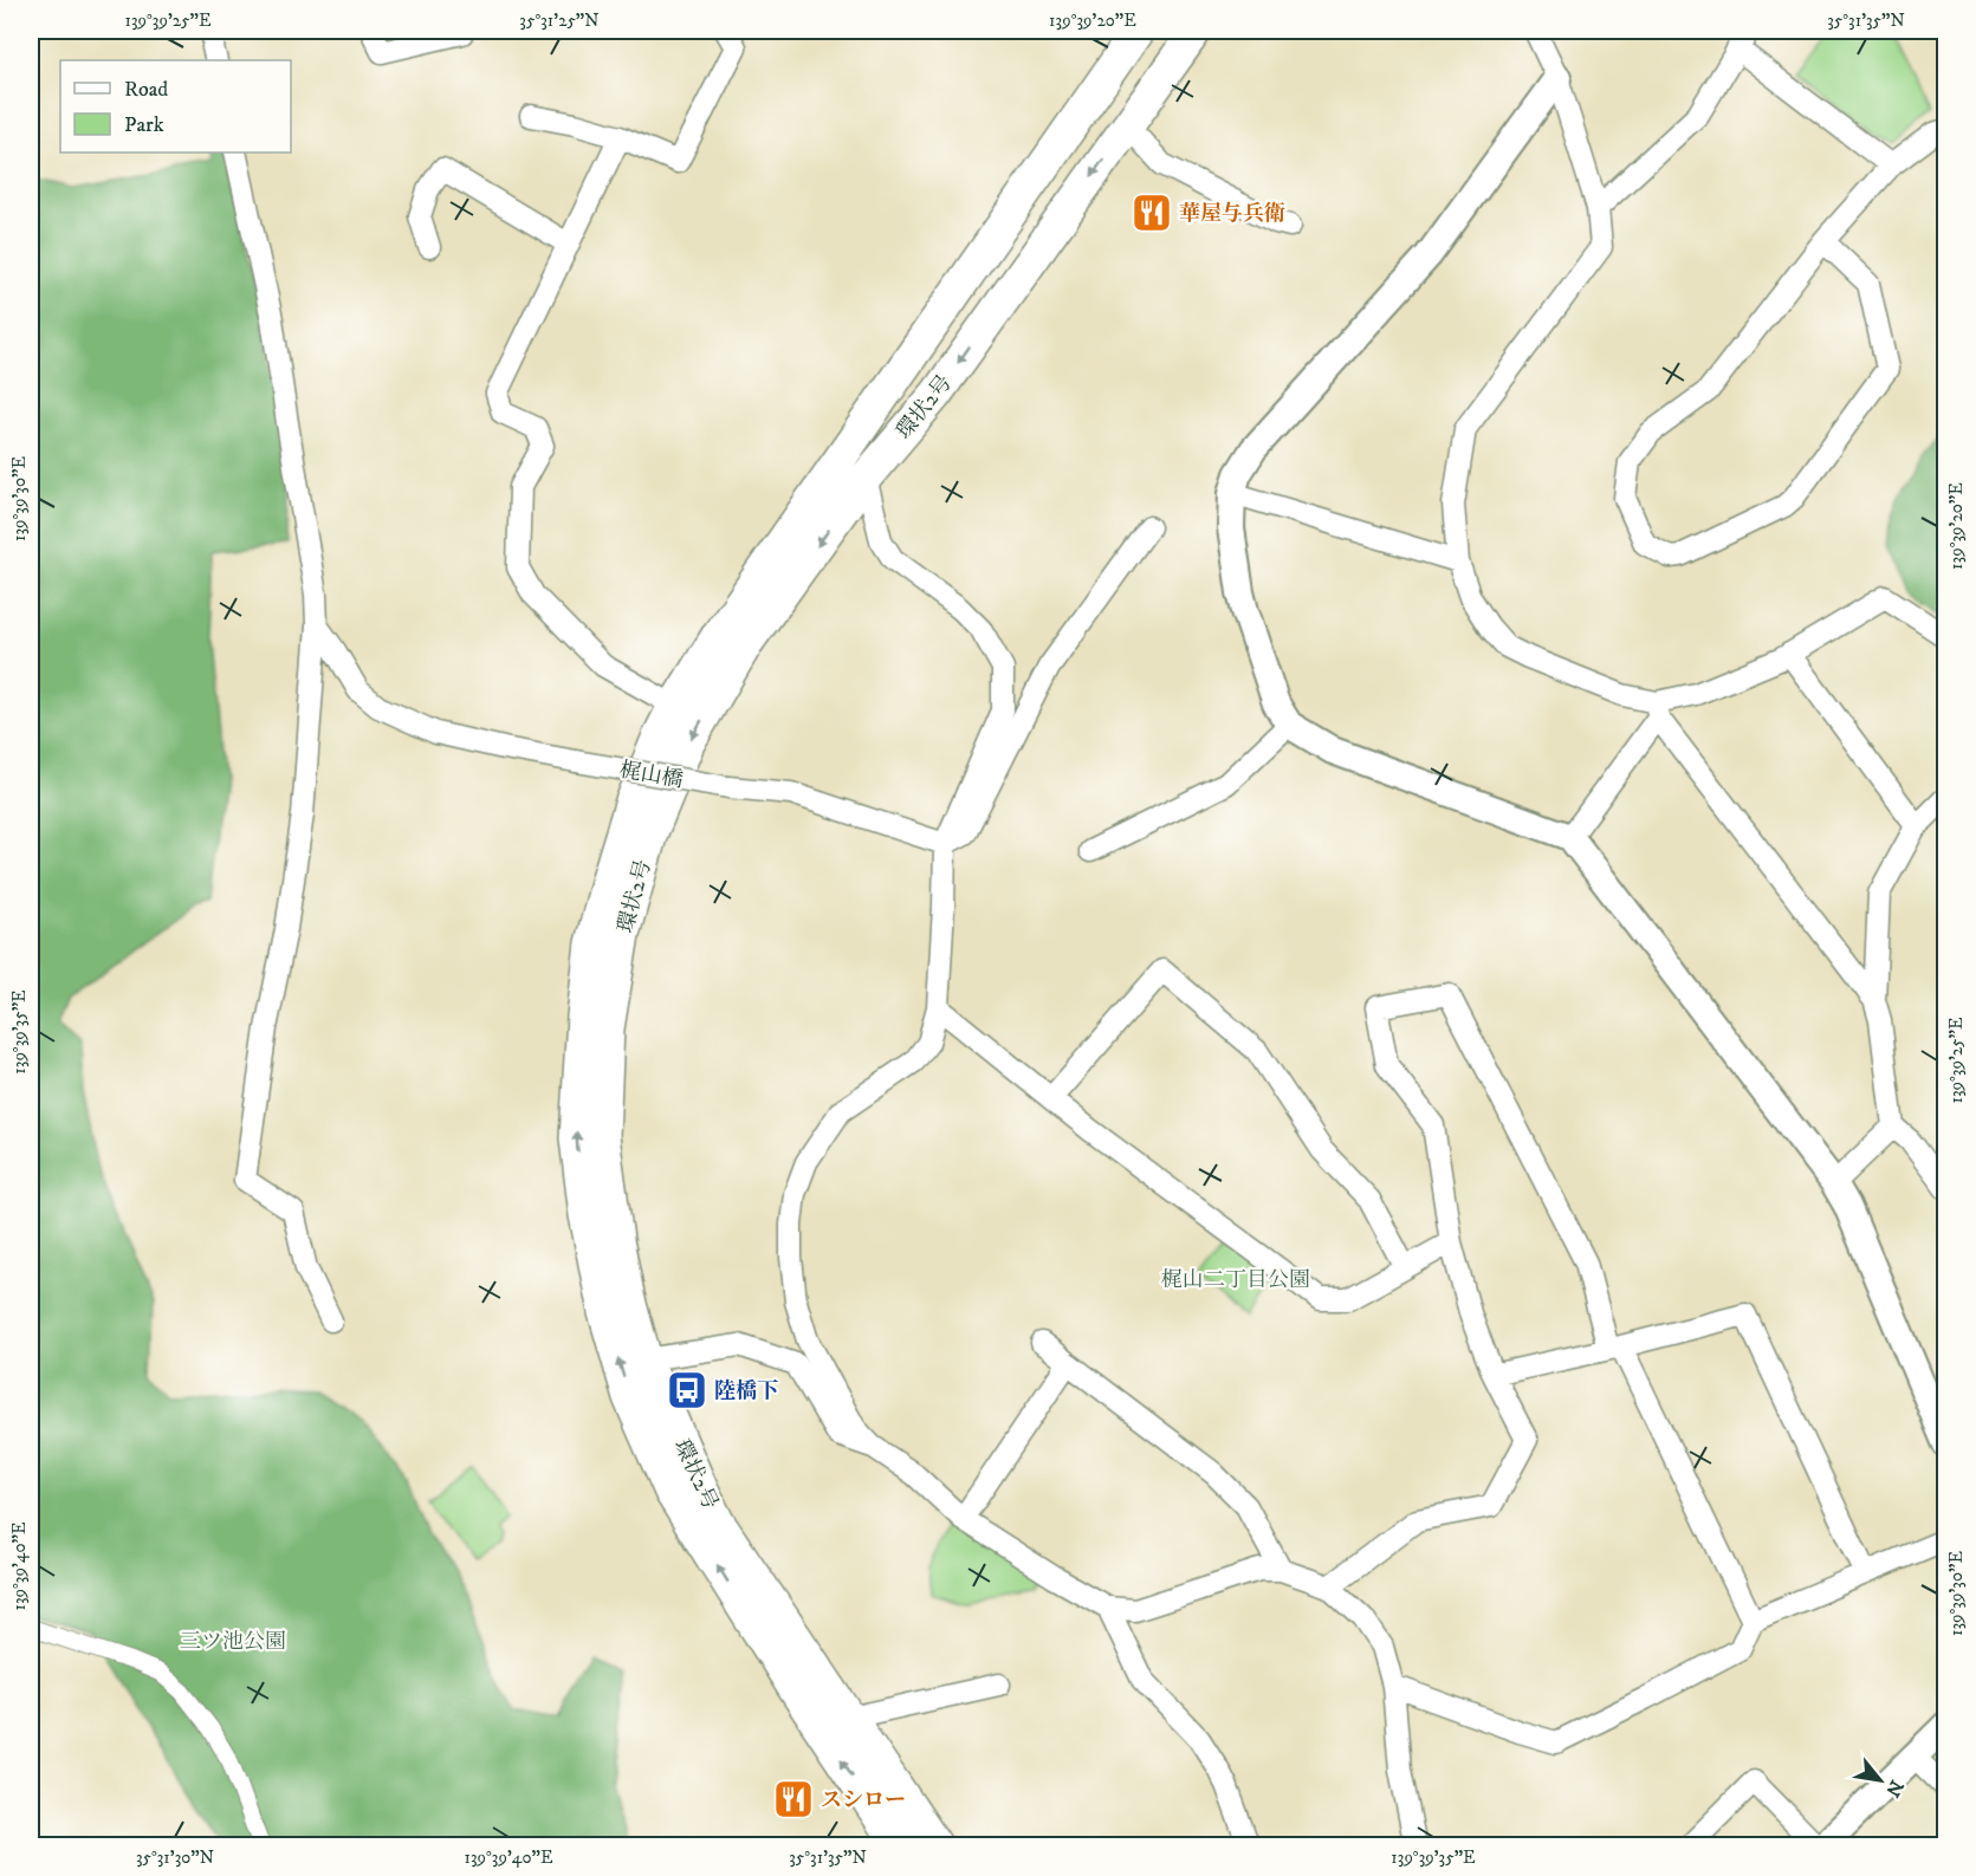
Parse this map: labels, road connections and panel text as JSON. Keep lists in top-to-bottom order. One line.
{"streets":{"main road":["環状2号"],"street":["梶山橋"]},"parks":["梶山二丁目公園","三ツ池公園"],"places":{"restaurant":["華屋与兵衛","スシロー"],"bus stop":["陸橋下"]},"legend":["Road","Park"],"north":"bottom right","coordinates":["139°39'25\"E","35°31'25\"N","139°39'20\"E","35°31'35\"N","139°39'30\"E","139°39'35\"E","139°39'40\"E","35°31'30\"N"]}
